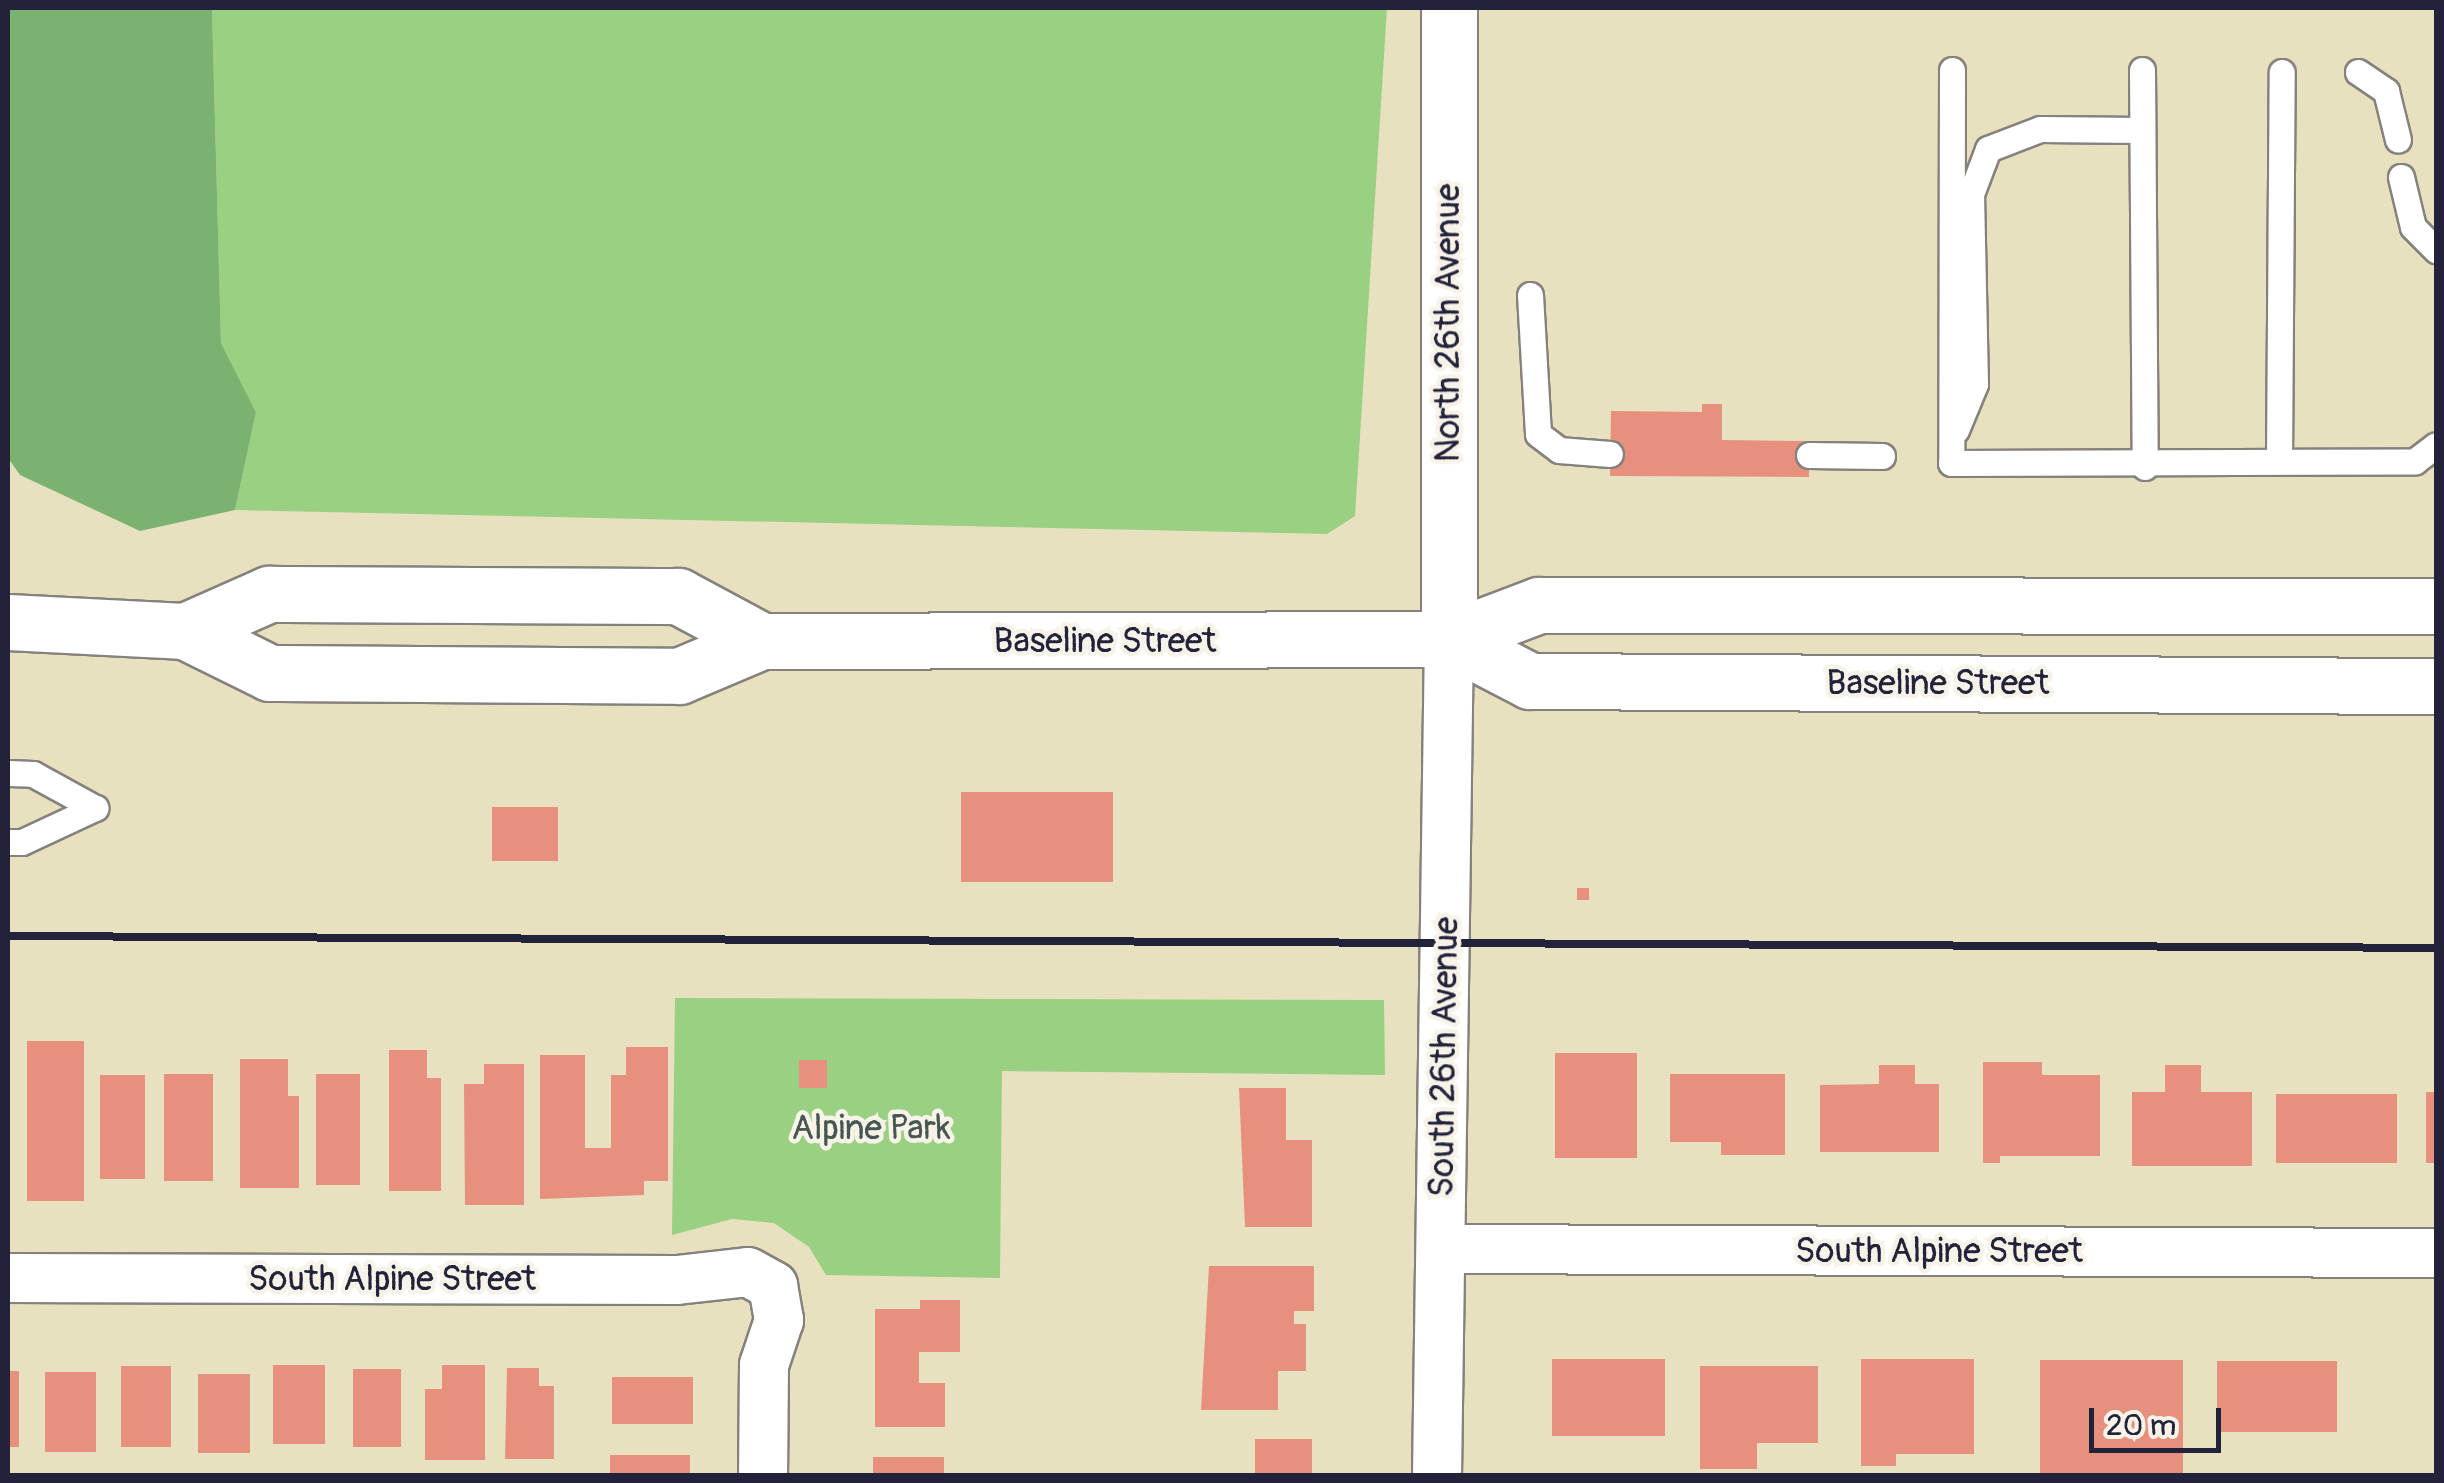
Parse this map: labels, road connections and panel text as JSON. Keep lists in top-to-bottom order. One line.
{"streets":{"main road":["North 26th Avenue","Baseline Street"],"street":["South 26th Avenue","South Alpine Street"]},"crossings":[["North 26th Avenue","Baseline Street"],["North 26th Avenue","South 26th Avenue"],["Baseline Street","South 26th Avenue"],["South 26th Avenue","South Alpine Street"]],"parks":["Alpine Park"],"scale_bar":"20 m"}
